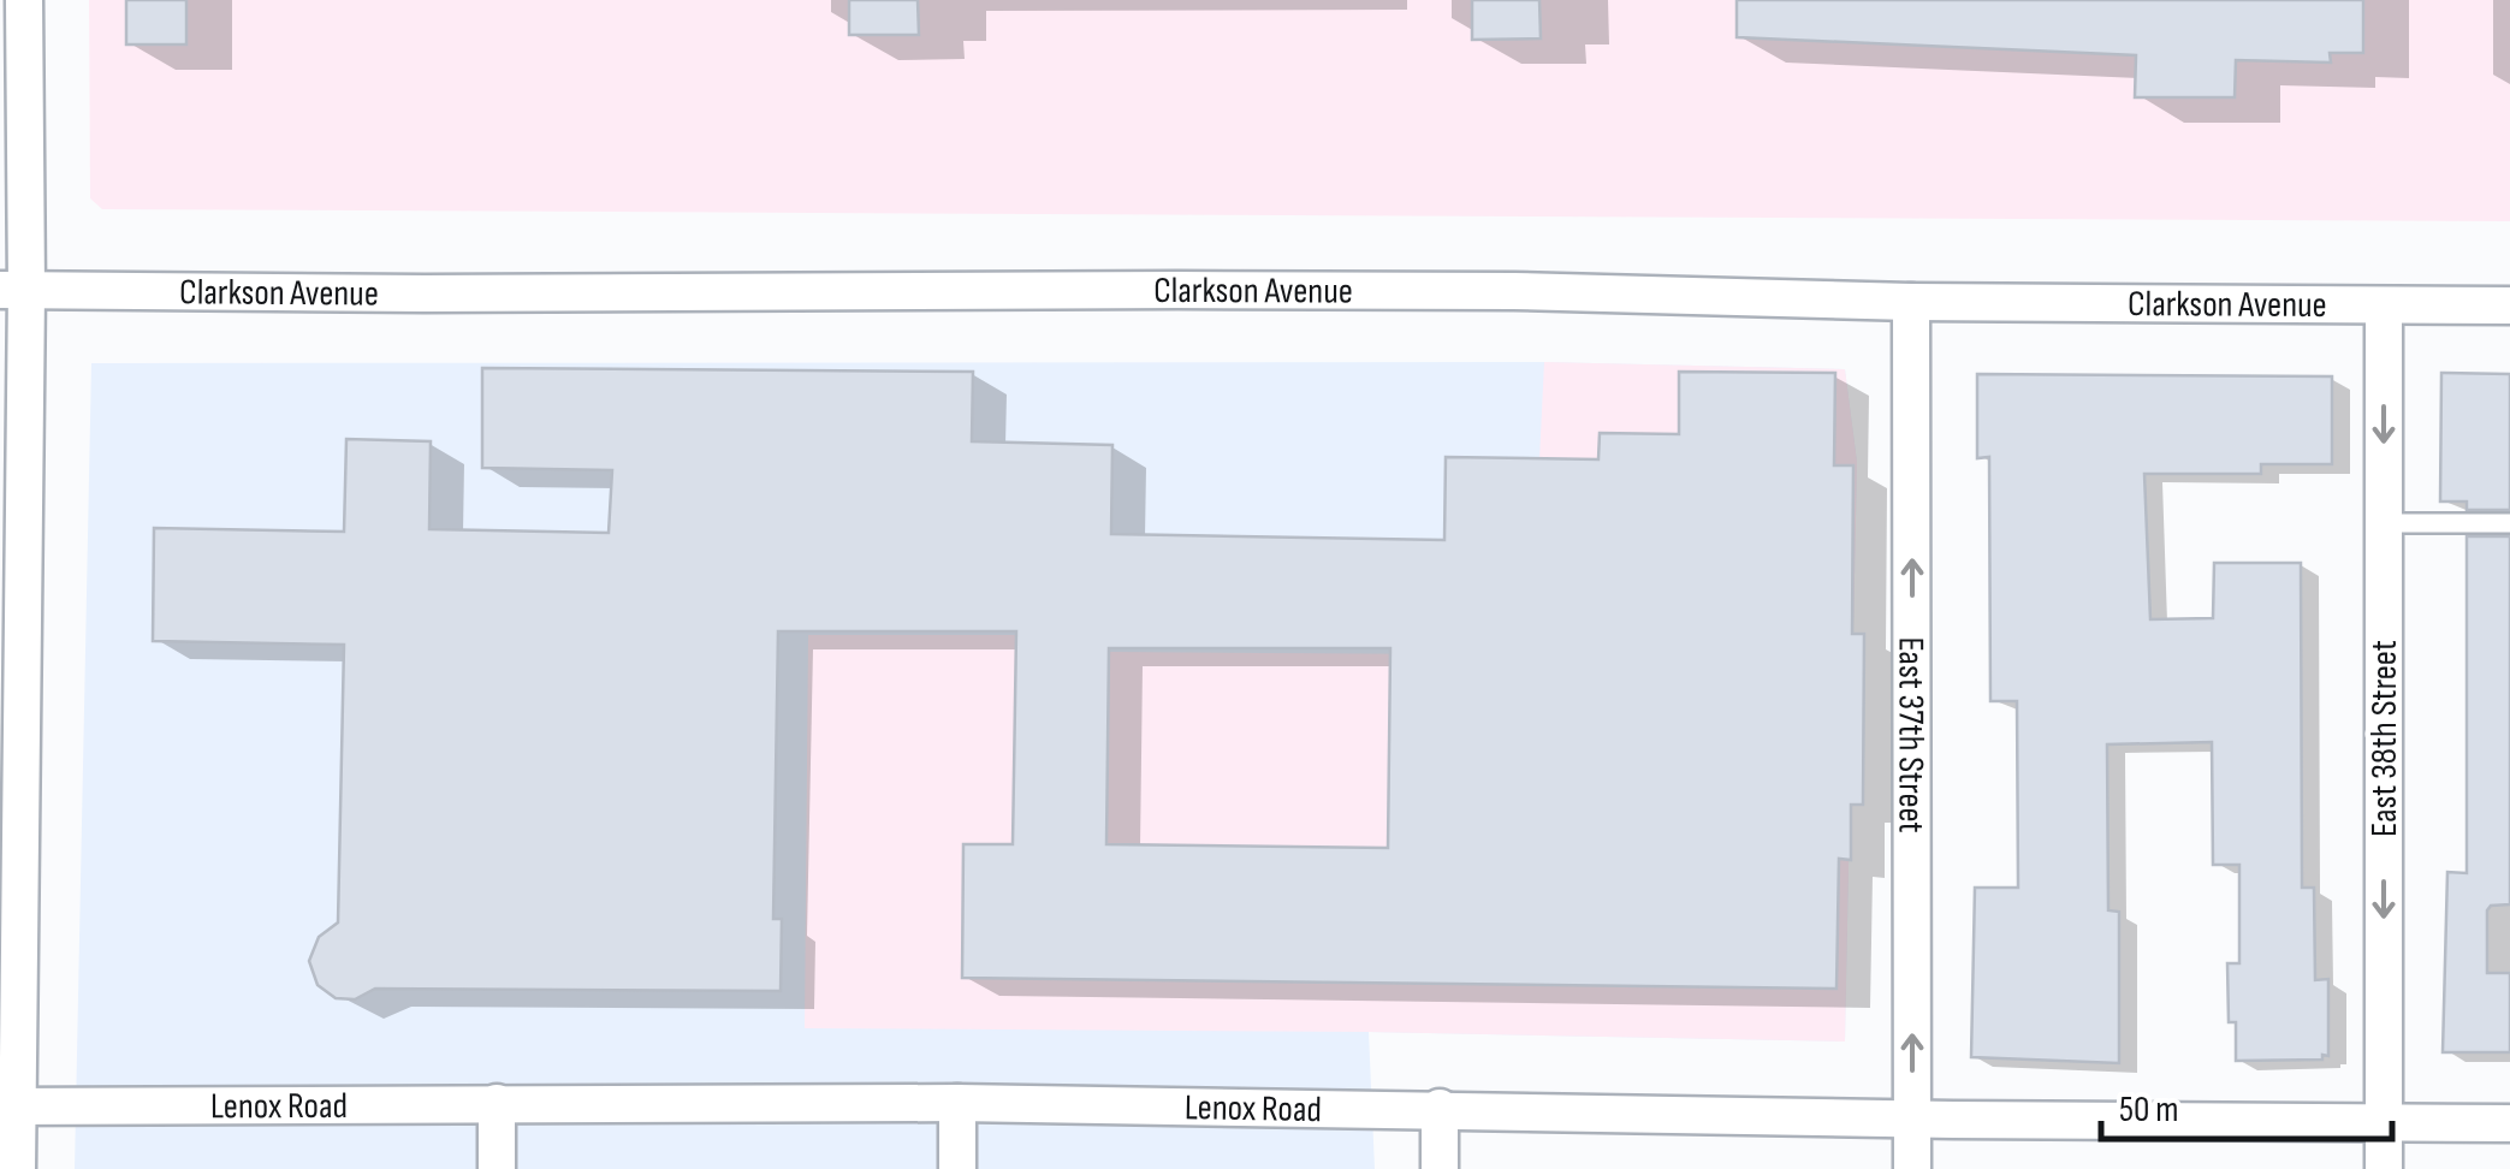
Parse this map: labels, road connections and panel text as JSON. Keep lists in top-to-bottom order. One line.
{"streets":{"street":["Clarkson Avenue","East 37th Street","East 38th Street","Lenox Road"]},"crossings":[["Clarkson Avenue","East 37th Street"],["Clarkson Avenue","East 38th Street"],["East 37th Street","Lenox Road"],["East 38th Street","Lenox Road"]],"one_way":["East 37th Street","East 38th Street"],"scale_bar":"50 m"}
